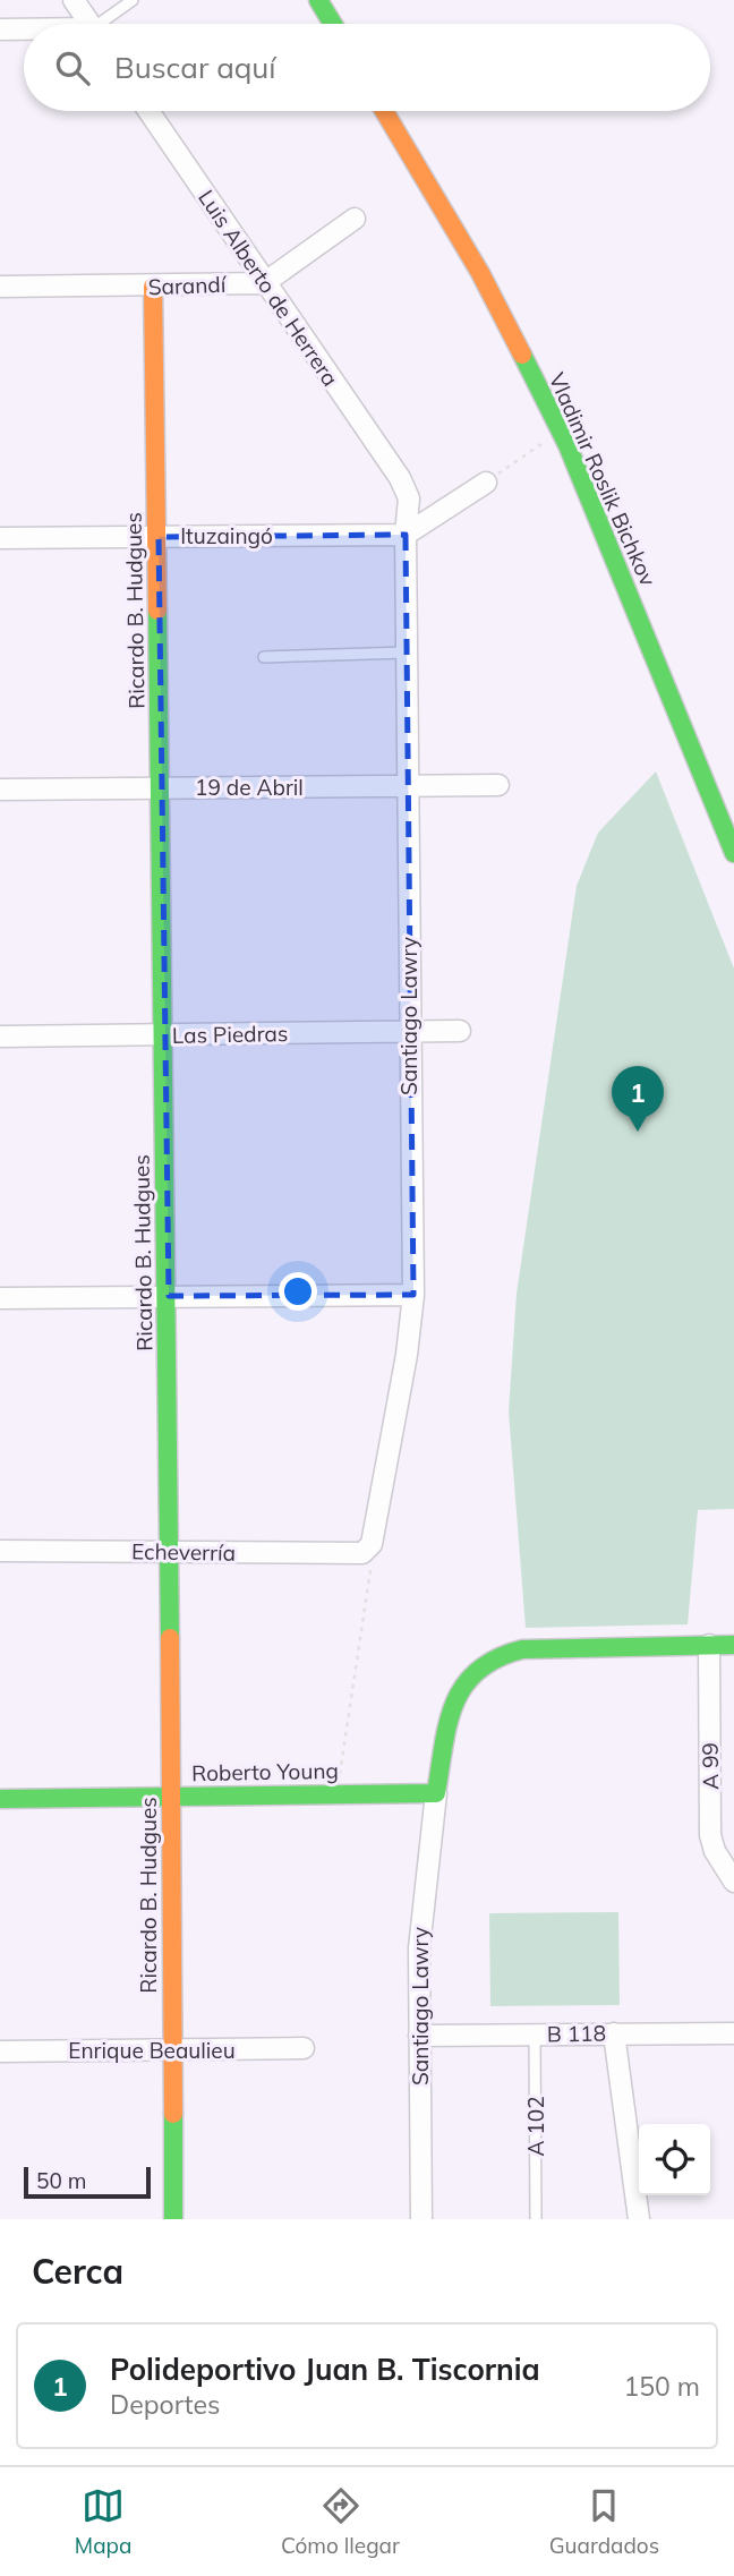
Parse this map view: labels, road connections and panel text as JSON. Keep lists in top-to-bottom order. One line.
{"streets":{"street":["Sarandí","Luis Alberto de Herrera","Vladimir Roslik Bichkov","Ituzaingó","Ricardo B. Hudgues","19 de Abril","Santiago Lawry","Las Piedras","Echeverría","A 99","Roberto Young","B 118","Enrique Beaulieu"],"lane":["A 102"]},"crossings":[["Sarandí","Luis Alberto de Herrera"],["Sarandí","Ricardo B. Hudgues"],["Luis Alberto de Herrera","Santiago Lawry"],["Ituzaingó","Ricardo B. Hudgues"],["Ituzaingó","Santiago Lawry"],["Ricardo B. Hudgues","19 de Abril"],["Ricardo B. Hudgues","Las Piedras"],["Ricardo B. Hudgues","Echeverría"],["Ricardo B. Hudgues","Roberto Young"],["Ricardo B. Hudgues","Enrique Beaulieu"],["19 de Abril","Santiago Lawry"],["Santiago Lawry","Las Piedras"],["Santiago Lawry","Echeverría"],["Santiago Lawry","Roberto Young"],["Santiago Lawry","B 118"],["B 118","A 102"]],"scale_bar":"50 m","page":{"search":"Buscar aquí","pins":"1","scale":"50 m","heading":"Cerca","list":[{"mark":"1","name":"Polideportivo Juan B. Tiscornia","note":"Deportes","value":"150 m"}],"nav":["Mapa","Cómo llegar","Guardados"]}}
